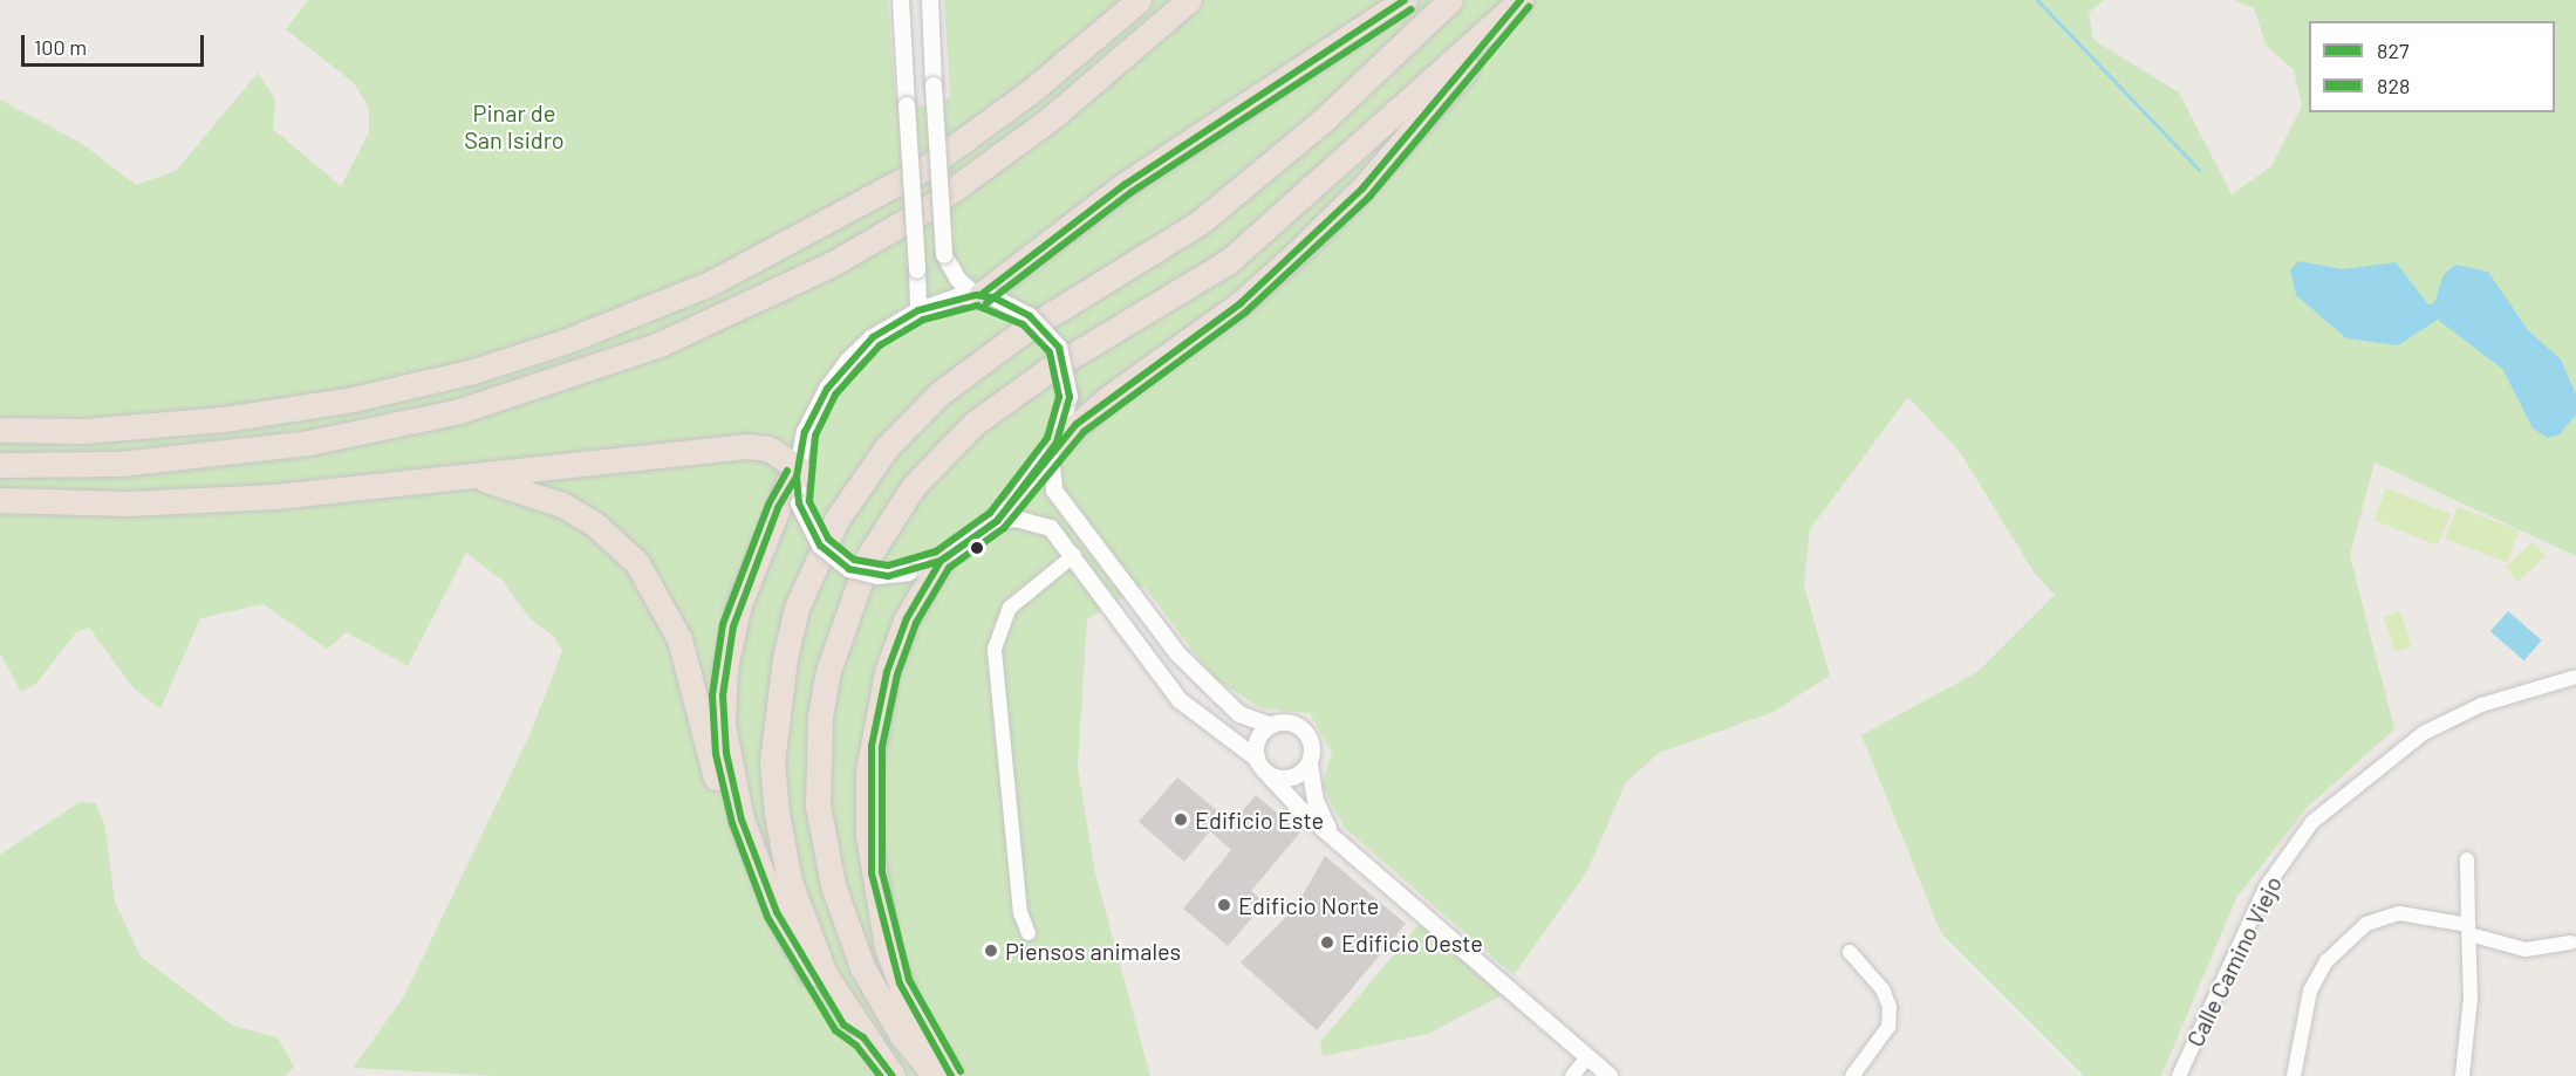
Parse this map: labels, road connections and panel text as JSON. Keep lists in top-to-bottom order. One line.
{"streets":{"street":["Calle Camino Viejo"]},"parks":["Pinar de San Isidro"],"places":["Edificio Este","Edificio Norte","Edificio Oeste","Piensos animales"],"lines":["transit line 827","transit line 828"],"legend":["827","828"],"scale_bar":"100 m"}
